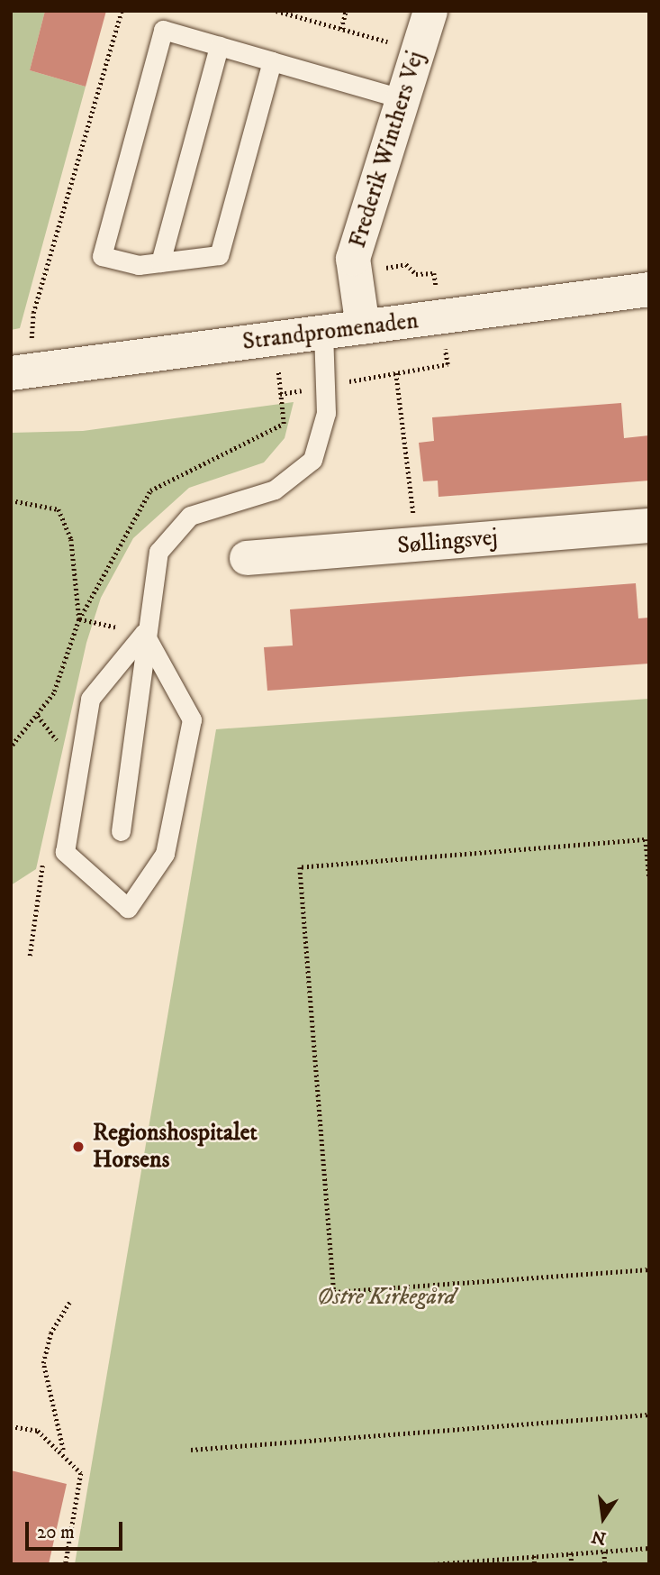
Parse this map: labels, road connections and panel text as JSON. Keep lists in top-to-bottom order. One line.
{"streets":{"street":["Frederik Winthers Vej","Strandpromenaden","Søllingsvej"]},"crossings":[["Frederik Winthers Vej","Strandpromenaden"]],"parks":["Østre Kirkegård"],"places":["Regionshospitalet Horsens"],"scale_bar":"20 m","north":"bottom"}
